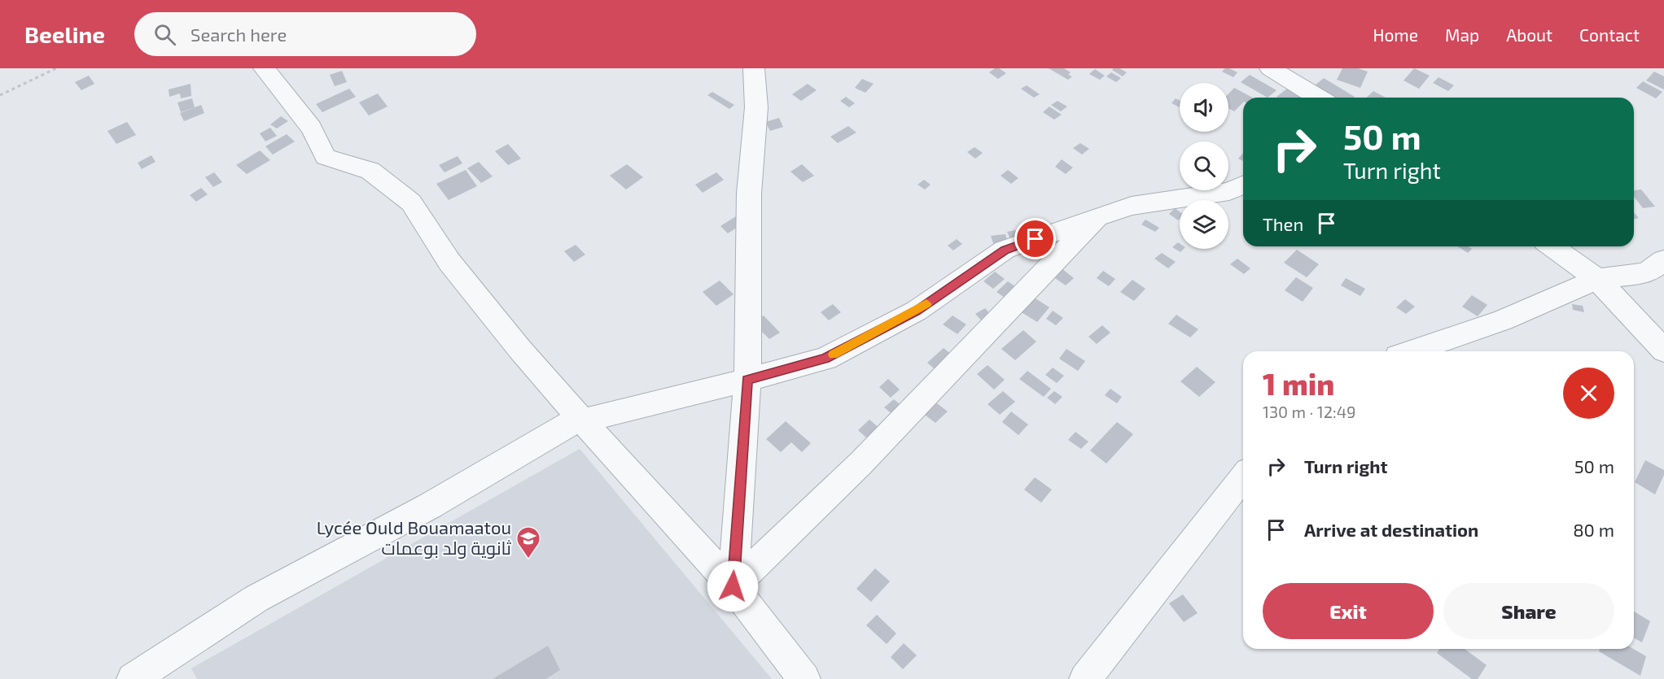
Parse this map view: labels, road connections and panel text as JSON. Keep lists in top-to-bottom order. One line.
{"places":{"school or university":["Lycée Ould Bouamaatou ثانوية ولد بوعمات"]},"page":{"header":"Beeline","search":"Search here","nav":["Home","Map","About","Contact"],"turn":["50 m","Turn right"],"then":"Then","heading":["1 min","130 m · 12:49"],"list":[{"name":"Turn right","value":"50 m"},{"name":"Arrive at destination","value":"80 m"}],"buttons":["Exit","Share"]}}
